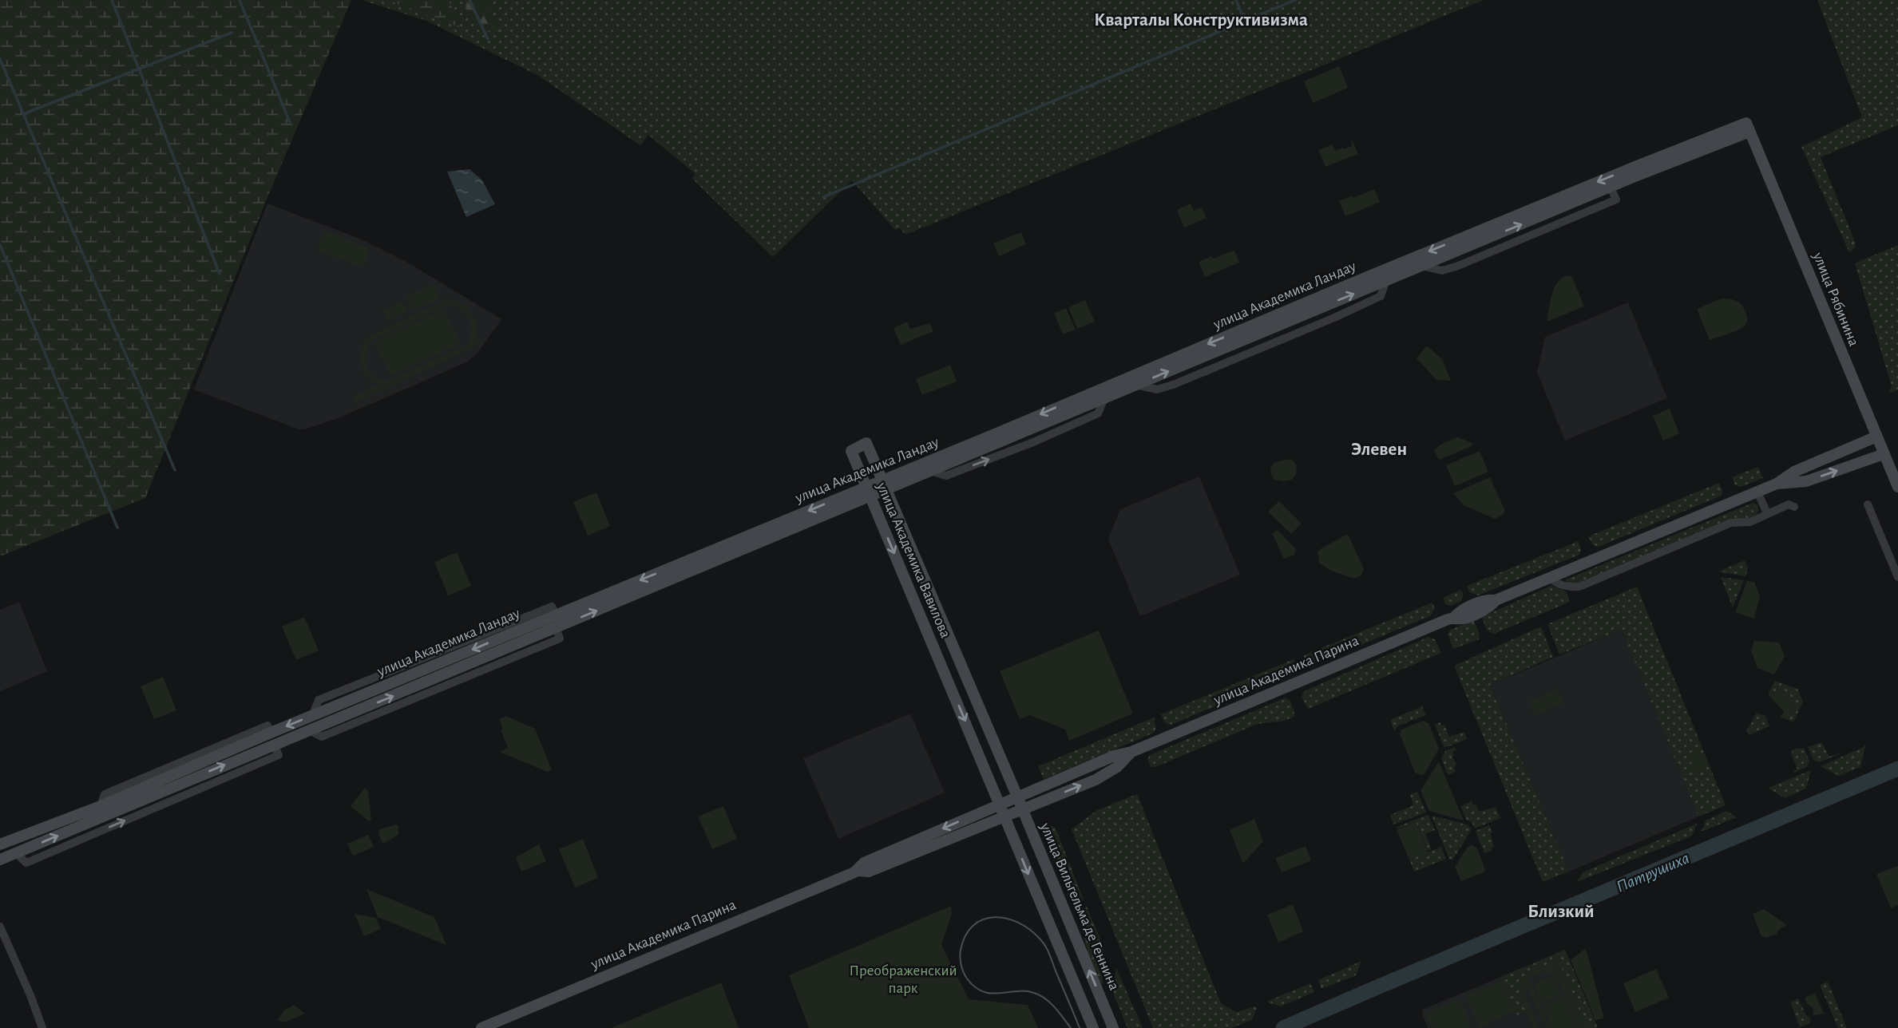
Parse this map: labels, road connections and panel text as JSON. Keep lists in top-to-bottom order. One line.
{"streets":{"street":["улица Академика Ландау","улица Рябинина","улица Академика Вавилова","улица Академика Парина","улица Вильгельма де Геннина"]},"crossings":[["улица Академика Ландау","улица Рябинина"],["улица Академика Ландау","улица Академика Вавилова"],["улица Рябинина","улица Академика Парина"],["улица Академика Вавилова","улица Академика Парина"],["улица Академика Вавилова","улица Вильгельма де Геннина"],["улица Академика Парина","улица Вильгельма де Геннина"]],"districts":["Кварталы Конструктивизма","Элевен","Близкий"],"water":["Патрушиха"],"parks":["Преображенский парк"]}
